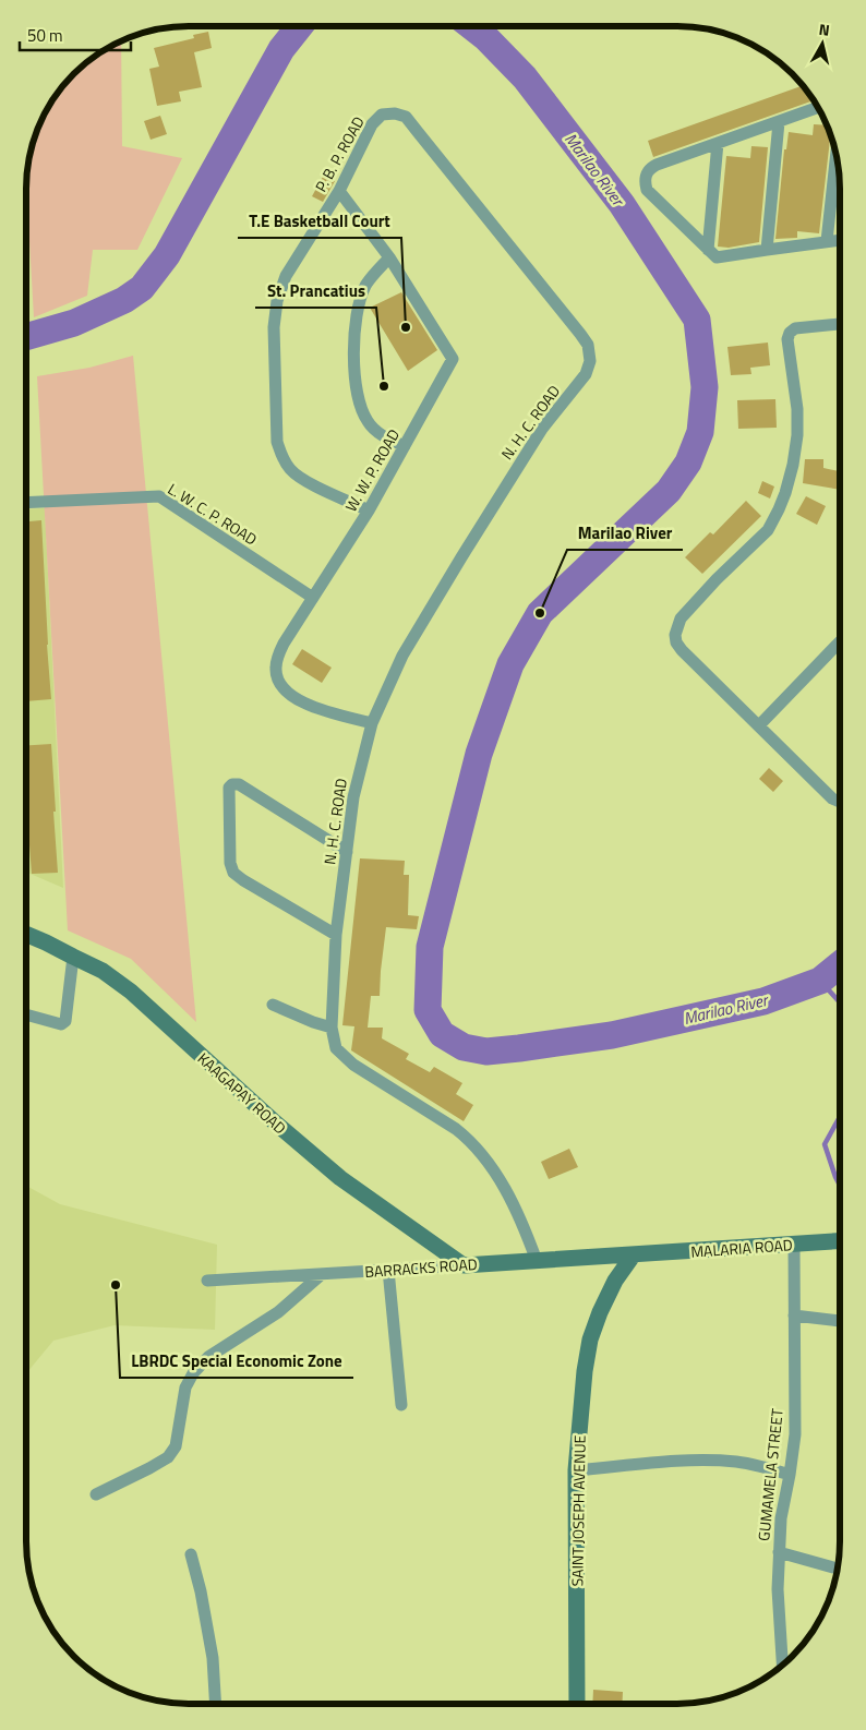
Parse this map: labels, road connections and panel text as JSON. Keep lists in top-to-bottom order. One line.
{"streets":{"street":["P. B. P. ROAD","N. H. C. ROAD","W. W. P. ROAD","L. W. C. P. ROAD","KAAGAPAY ROAD","MALARIA ROAD","BARRACKS ROAD","GUMAMELA STREET","SAINT JOSEPH AVENUE"]},"crossings":[["P. B. P. ROAD","N. H. C. ROAD"],["P. B. P. ROAD","W. W. P. ROAD"],["N. H. C. ROAD","W. W. P. ROAD"],["N. H. C. ROAD","BARRACKS ROAD"],["W. W. P. ROAD","L. W. C. P. ROAD"],["KAAGAPAY ROAD","BARRACKS ROAD"],["MALARIA ROAD","BARRACKS ROAD"],["MALARIA ROAD","GUMAMELA STREET"],["MALARIA ROAD","SAINT JOSEPH AVENUE"],["BARRACKS ROAD","SAINT JOSEPH AVENUE"]],"water":["Marilao River"],"places":["T.E Basketball Court","St. Prancatius","Marilao River","LBRDC Special Economic Zone"],"scale_bar":"50 m","north":"top"}
